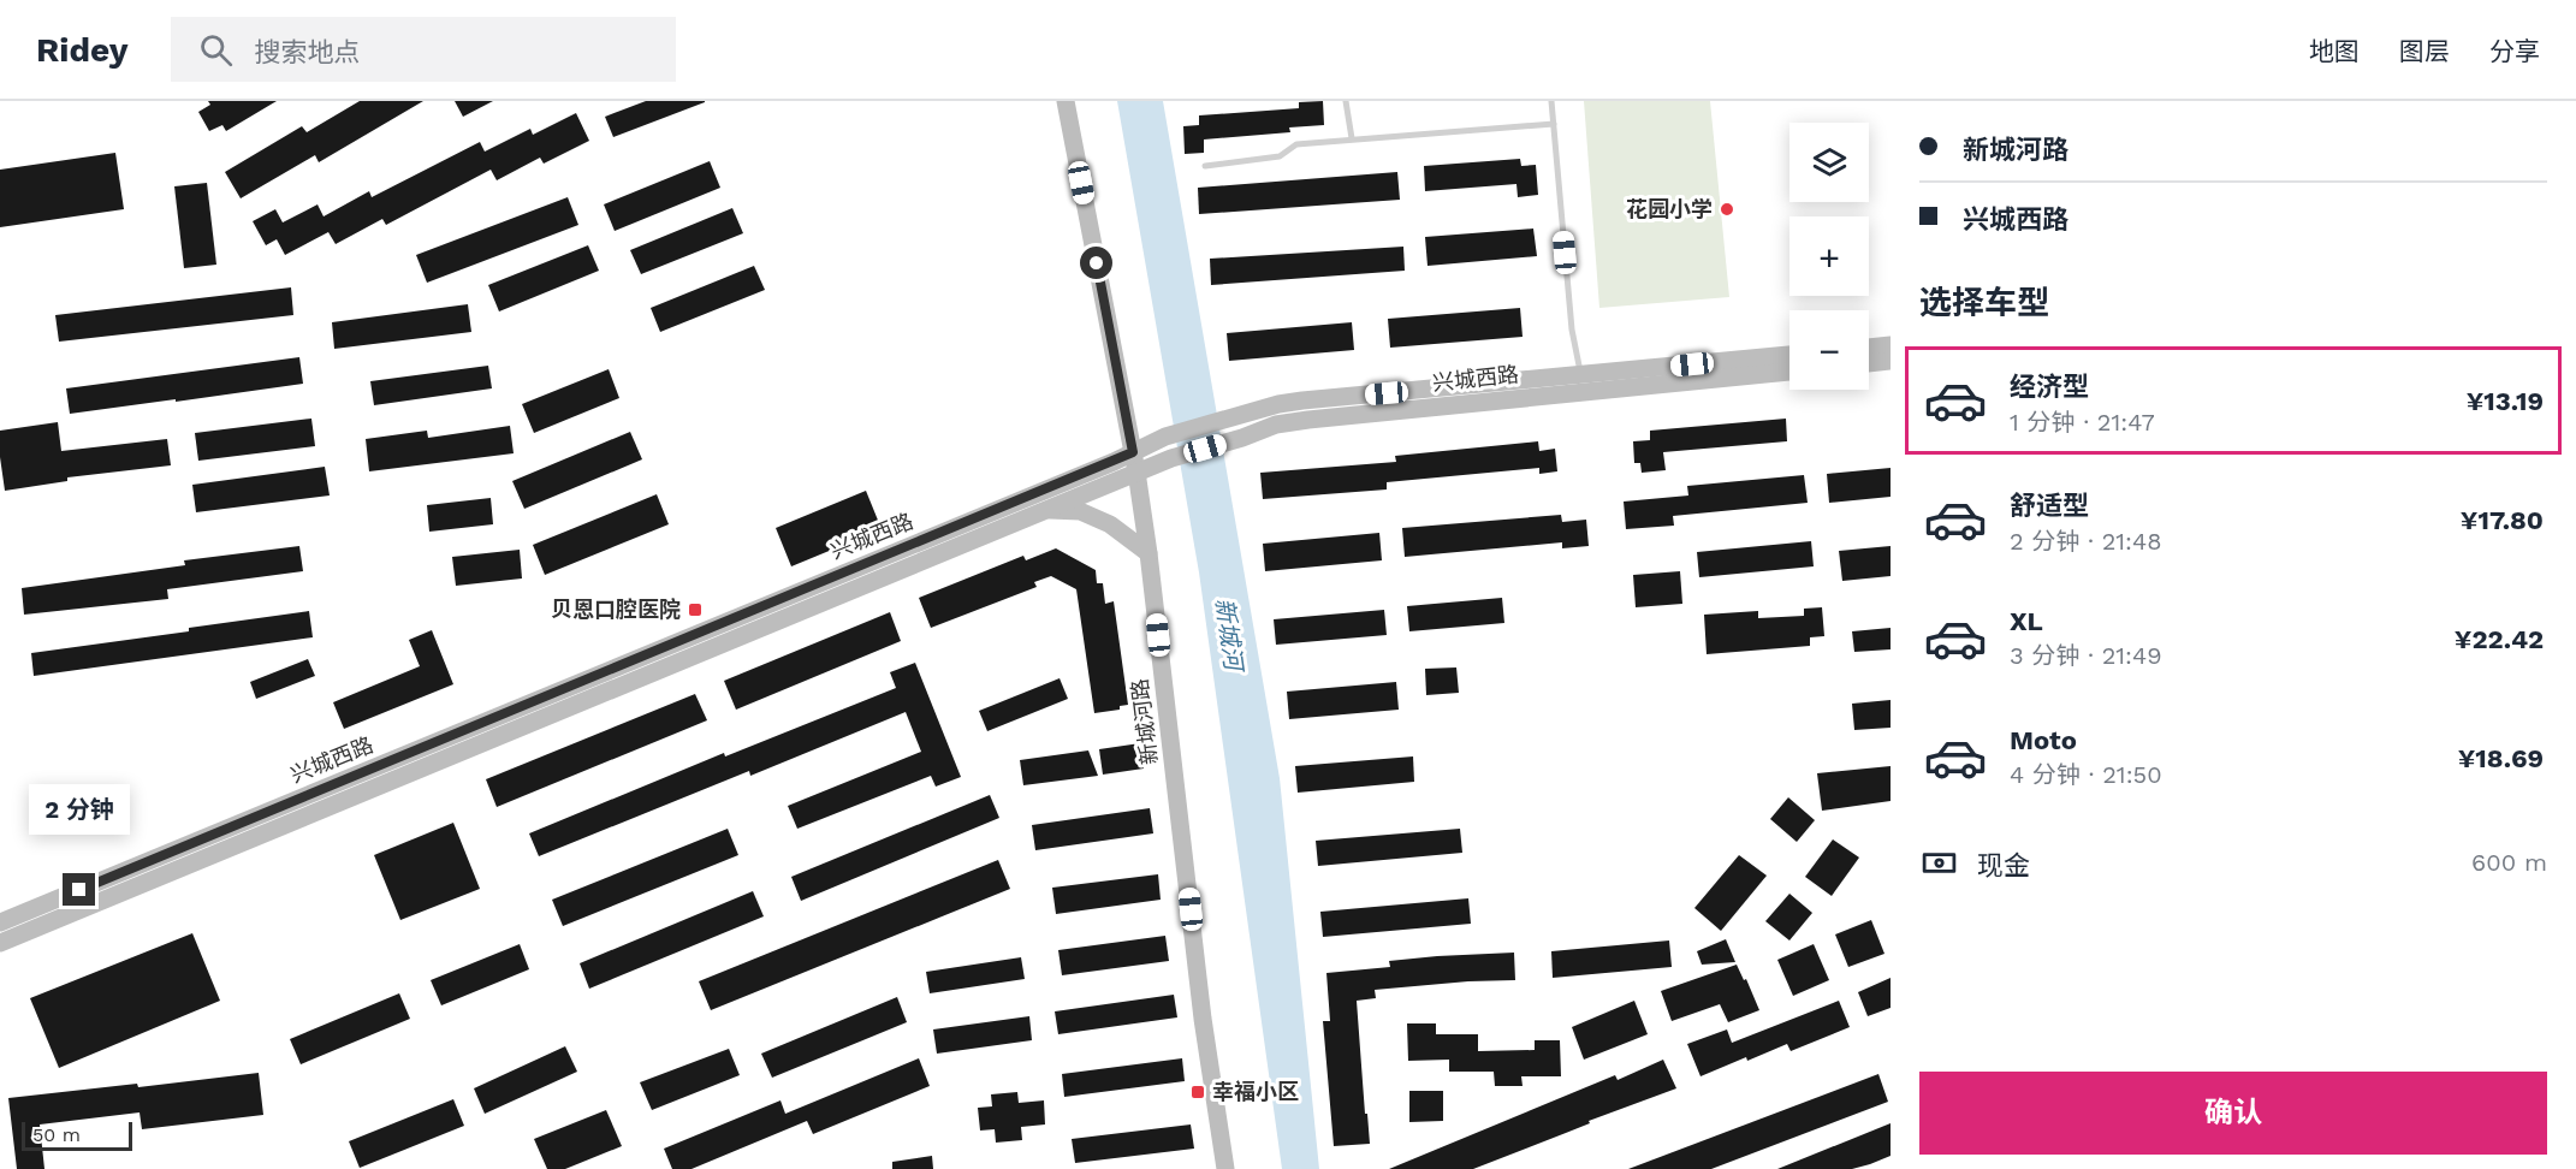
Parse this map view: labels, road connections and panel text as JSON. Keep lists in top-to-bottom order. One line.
{"streets":{"street":["兴城西路","新城河路"]},"crossings":[["兴城西路","新城河路"]],"water":["新城河"],"places":{"other":["花园小学"],"transit":["贝恩口腔医院","幸福小区"]},"scale_bar":"50 m","page":{"header":"Ridey","search":"搜索地点","nav":["地图","图层","分享"],"banner":["新城河路","兴城西路"],"map_buttons":["+","−"],"heading":"选择车型","list":[{"name":"经济型","note":"1 分钟 · 21:47","value":"¥13.19"},{"name":"舒适型","note":"2 分钟 · 21:48","value":"¥17.80"},{"name":"XL","note":"3 分钟 · 21:49","value":"¥22.42"},{"name":"Moto","note":"4 分钟 · 21:50","value":"¥18.69"}],"bubble":"2 分钟","pay":["现金","600 m"],"buttons":"确认","scale":"50 m"}}
